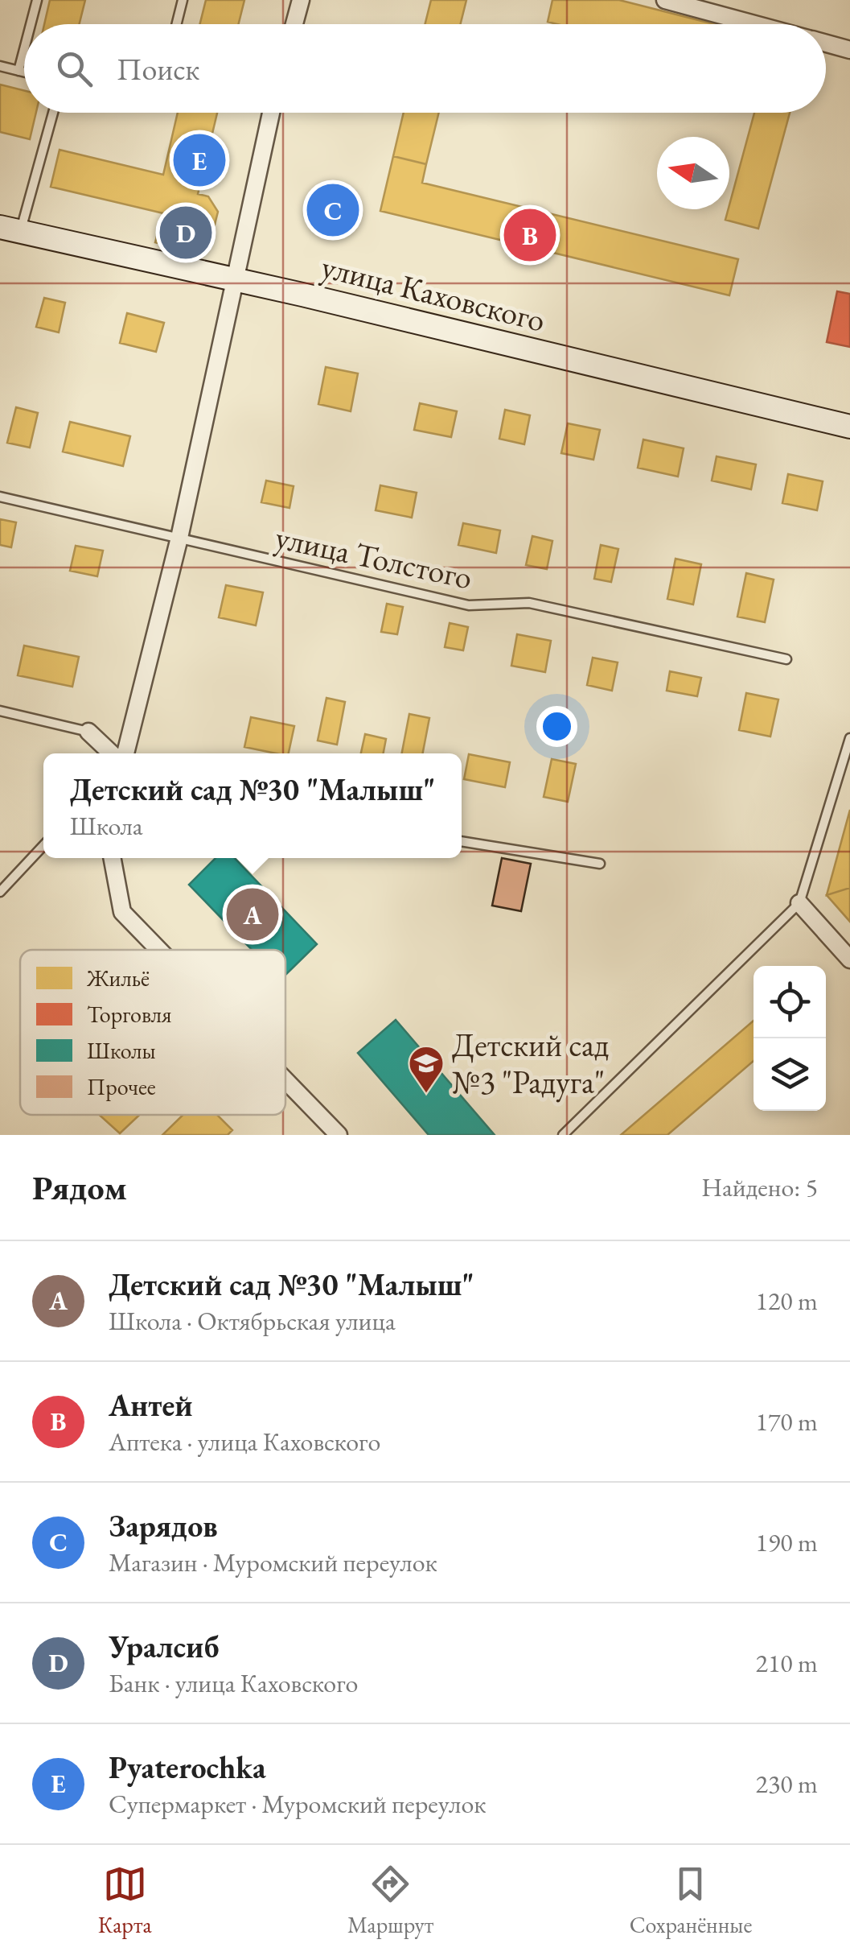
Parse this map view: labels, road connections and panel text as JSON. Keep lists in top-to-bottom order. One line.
{"streets":{"main road":["улица Каховского"],"lane":["улица Толстого"]},"places":{"school or university":["Детский сад №3 \"Радуга\""]},"legend":["Жильё","Торговля","Школы","Прочее"],"north":"left","page":{"search":"Поиск","pins":["E","C","D","B","A"],"popup":["Детский сад №30 \"Малыш\"","Школа"],"heading":["Рядом","Найдено: 5"],"list":[{"mark":"A","name":"Детский сад №30 \"Малыш\"","note":"Школа · Октябрьская улица","value":"120 m"},{"mark":"B","name":"Антей","note":"Аптека · улица Каховского","value":"170 m"},{"mark":"C","name":"Зарядов","note":"Магазин · Муромский переулок","value":"190 m"},{"mark":"D","name":"Уралсиб","note":"Банк · улица Каховского","value":"210 m"},{"mark":"E","name":"Pyaterochka","note":"Супермаркет · Муромский переулок","value":"230 m"}],"nav":["Карта","Маршрут","Сохранённые"]}}
